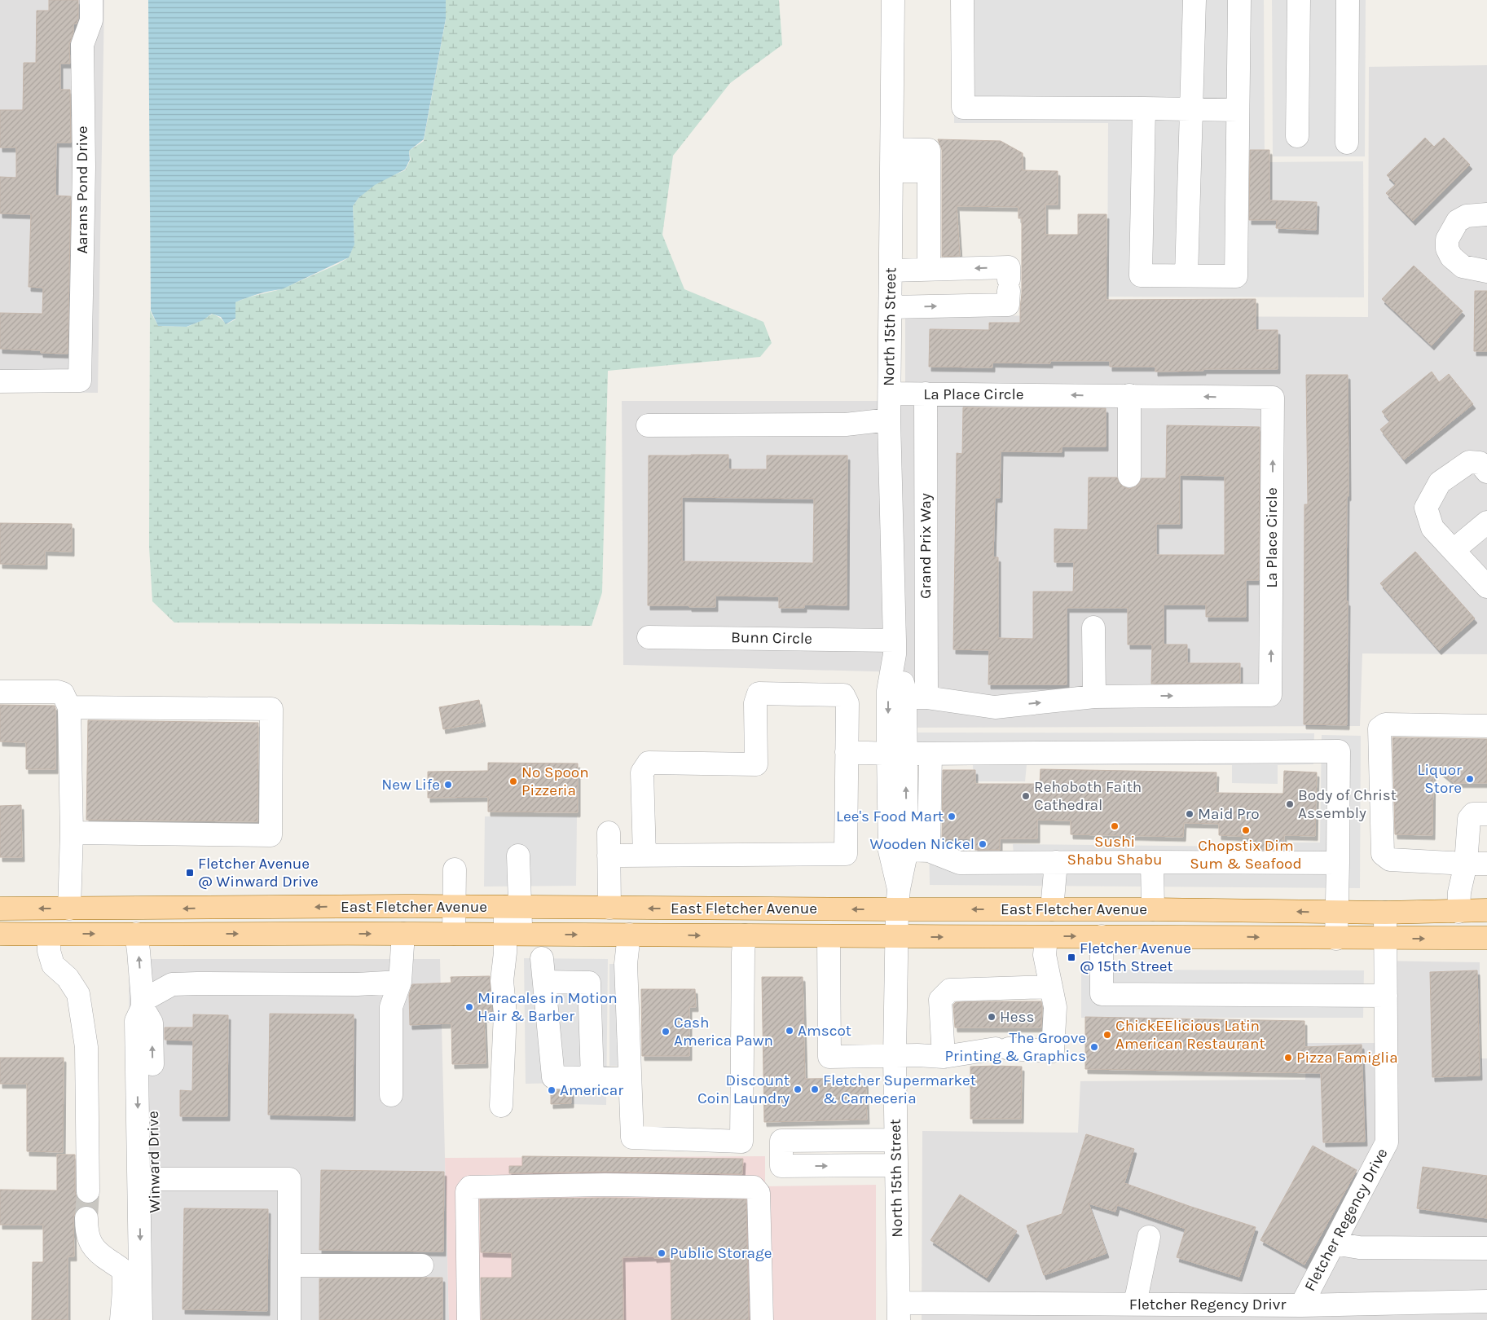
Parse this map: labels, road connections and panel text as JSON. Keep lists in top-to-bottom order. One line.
{"streets":{"main road":["East Fletcher Avenue"],"street":["Aarans Pond Drive","North 15th Street","La Place Circle","Grand Prix Way","Bunn Circle","Winward Drive","Fletcher Regency Drive","Fletcher Regency Drivr"]},"crossings":[["North 15th Street","La Place Circle"],["North 15th Street","Grand Prix Way"],["North 15th Street","Bunn Circle"],["North 15th Street","East Fletcher Avenue"],["North 15th Street","Fletcher Regency Drivr"],["La Place Circle","Grand Prix Way"],["East Fletcher Avenue","Winward Drive"],["East Fletcher Avenue","Fletcher Regency Drive"],["Fletcher Regency Drive","Fletcher Regency Drivr"]],"places":{"other":["Liquor Store","No Spoon Pizzeria","New Life","Rehoboth Faith Cathedral","Body of Christ Assembly","Maid Pro","Lee's Food Mart","Sushi Shabu Shabu","Chopstix Dim Sum & Seafood","Wooden Nickel","Miracales in Motion Hair & Barber","Hess","Amscot","Cash America Pawn","ChickEElicious Latin American Restaurant","The Groove Printing & Graphics","Pizza Famiglia","Discount Coin Laundry","Fletcher Supermarket & Carneceria","Americar","Public Storage"],"transit":["Fletcher Avenue @ Winward Drive","Fletcher Avenue @ 15th Street"]}}
